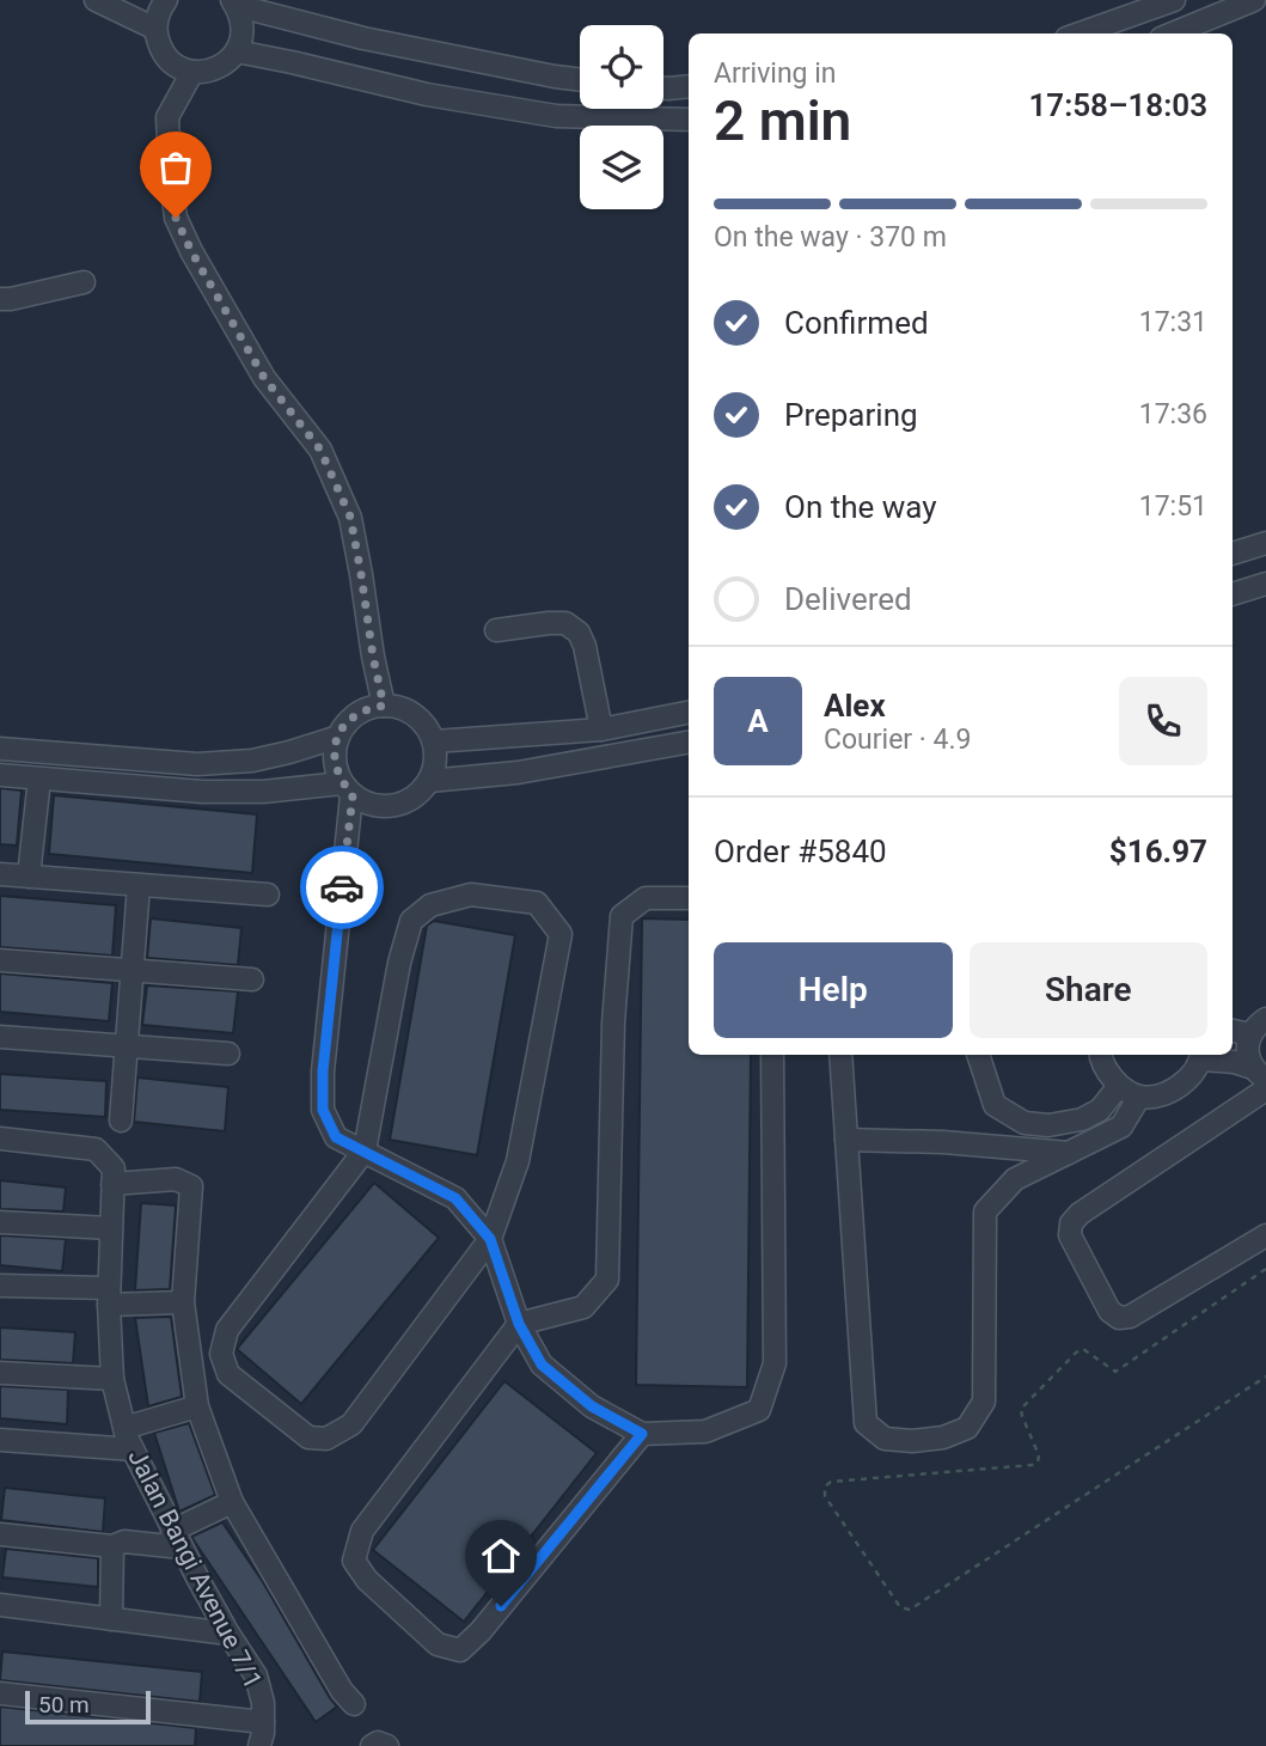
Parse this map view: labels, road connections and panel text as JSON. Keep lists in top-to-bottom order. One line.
{"streets":{"street":["Jalan Bangi Avenue 7/1"]},"scale_bar":"50 m","page":{"heading":["2 min","Arriving in","17:58–18:03"],"panel":["Alex","Courier · 4.9","Order #5840","$16.97"],"bar":"On the way · 370 m","list":[["Confirmed","17:31"],["Preparing","17:36"],["On the way","17:51"],"Delivered"],"round":"A","buttons":["Help","Share"],"scale":"50 m"}}
